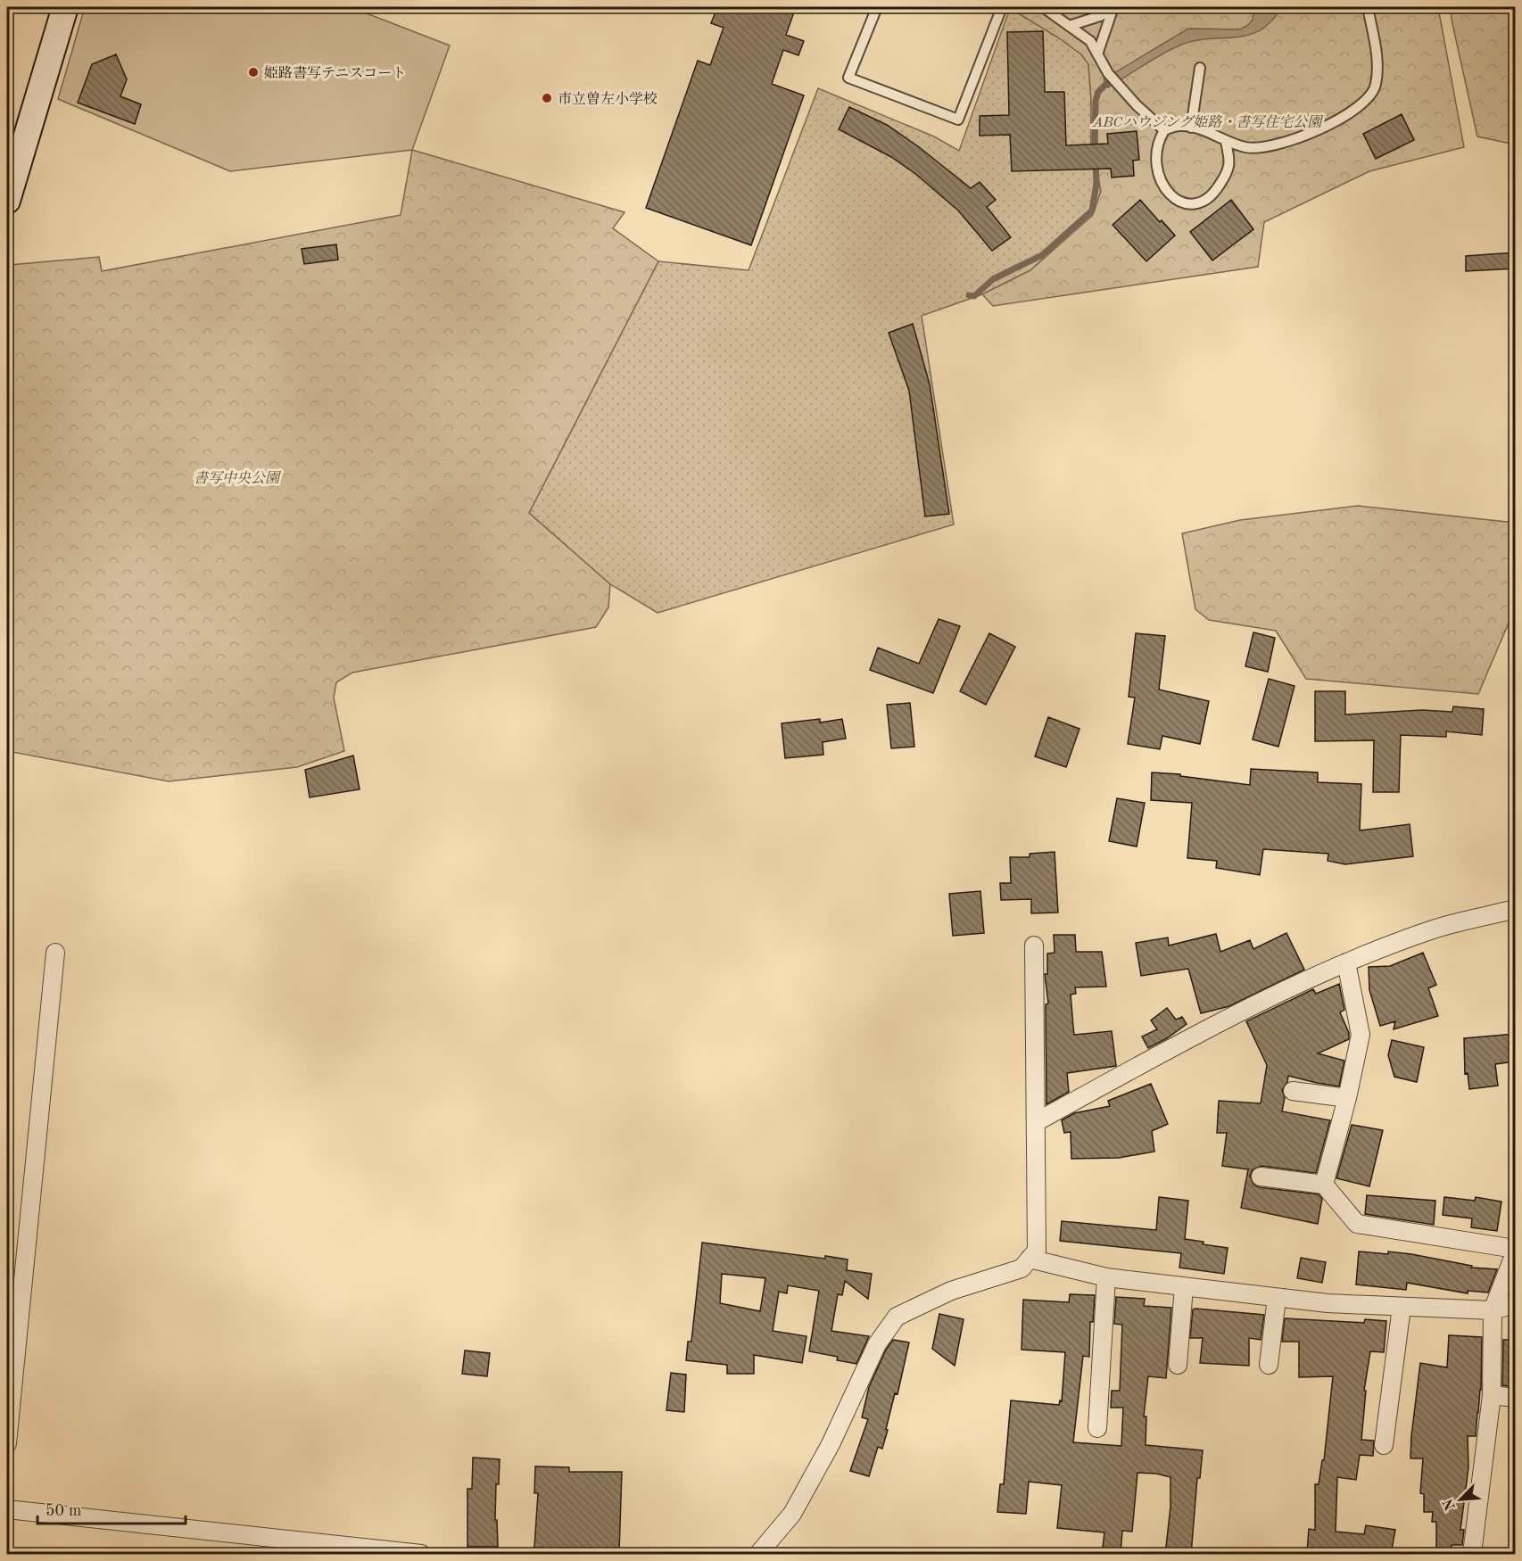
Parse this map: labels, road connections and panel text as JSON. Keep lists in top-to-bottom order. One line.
{"parks":["ABCハウジング姫路・書写住宅公園","書写中央公園"],"places":["姫路書写テニスコート","市立曽左小学校"],"scale_bar":"50 m","north":"bottom left"}
